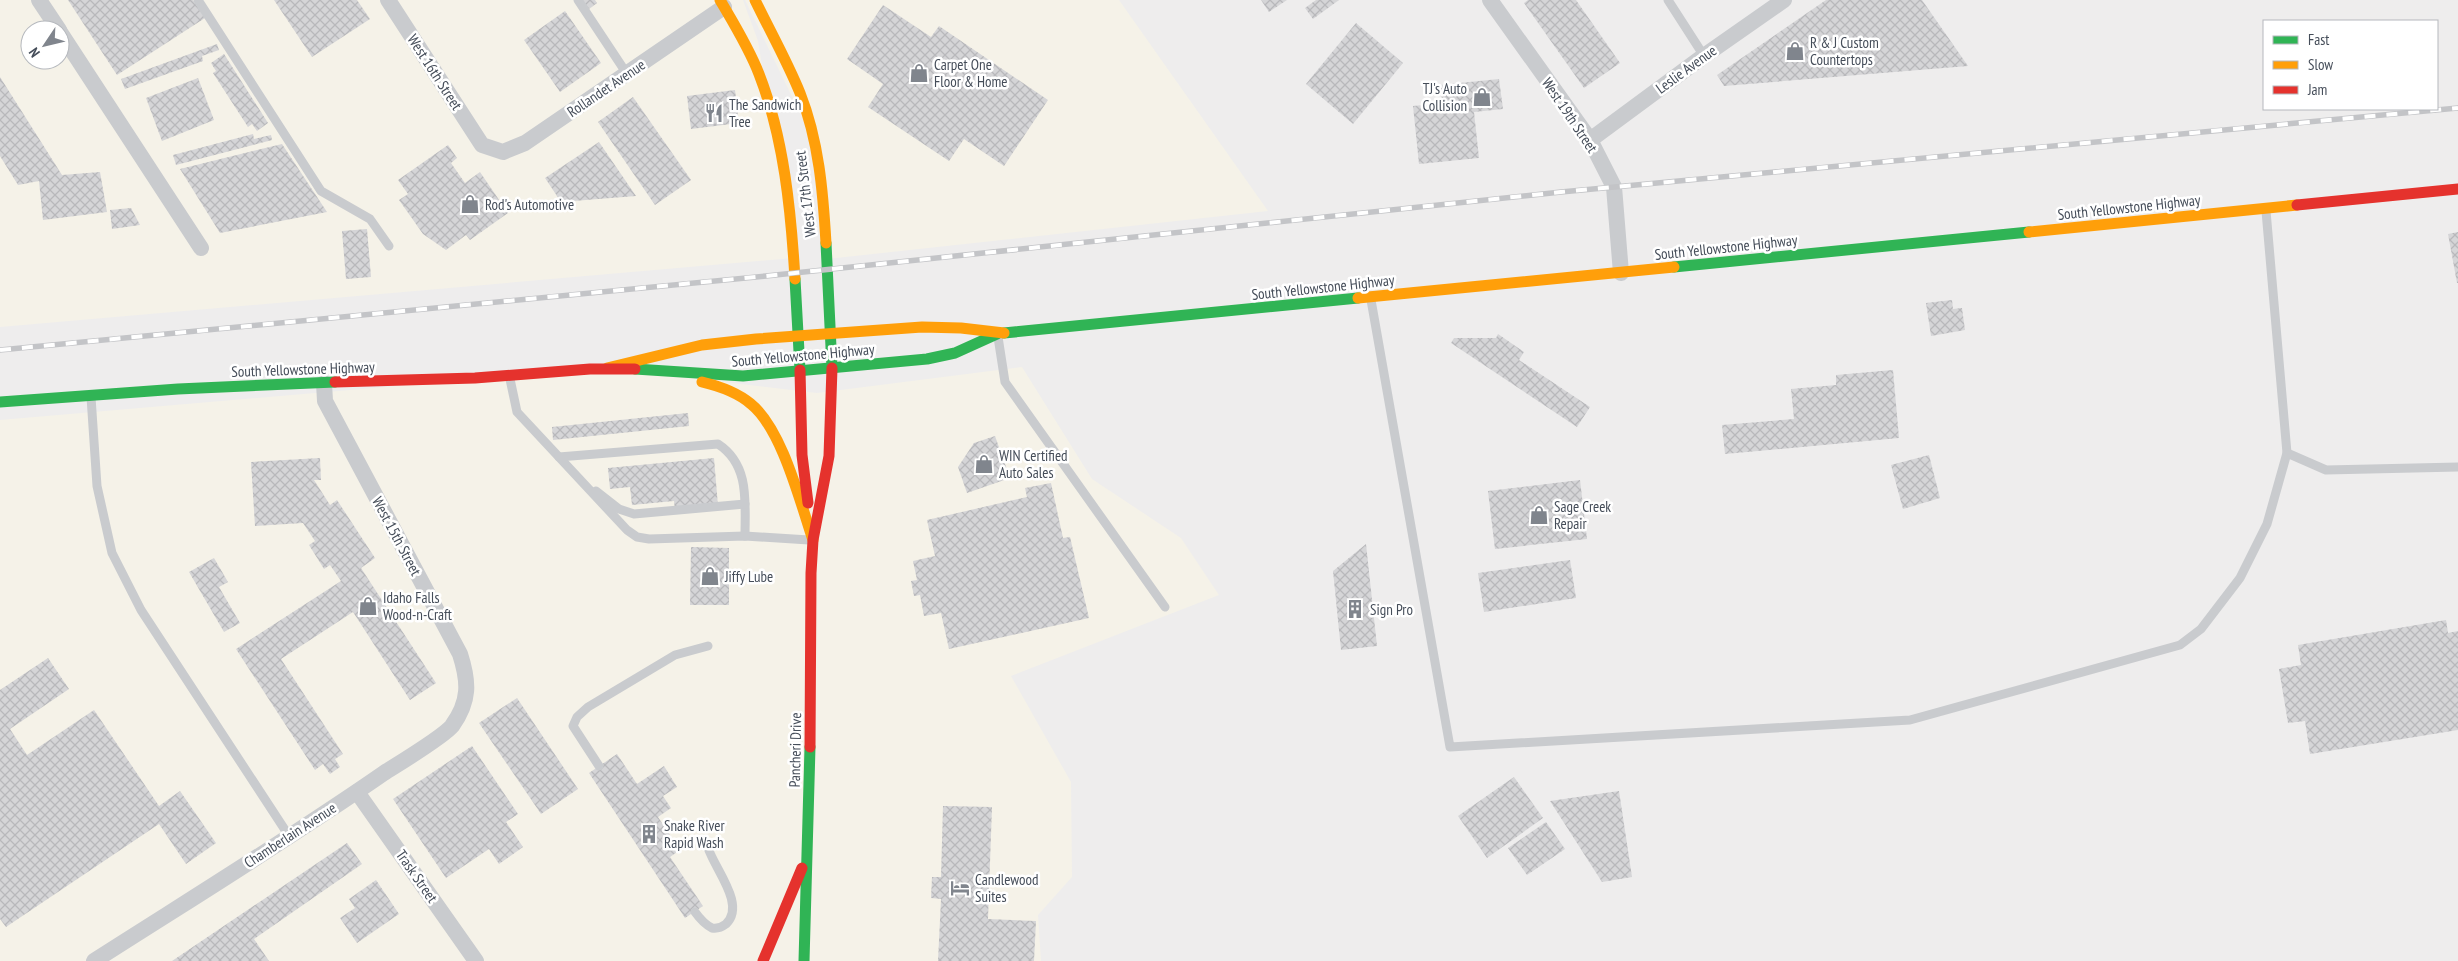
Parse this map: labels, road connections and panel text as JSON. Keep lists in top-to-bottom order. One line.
{"streets":{"main road":["West 17th Street","South Yellowstone Highway","Pancheri Drive"],"street":["Leslie Avenue","West 16th Street","Rollandet Avenue","West 19th Street","West 15th Street","Chamberlain Avenue","Trask Street"]},"crossings":[["Leslie Avenue","West 19th Street"],["West 16th Street","Rollandet Avenue"],["Rollandet Avenue","West 17th Street"],["West 19th Street","South Yellowstone Highway"],["West 17th Street","South Yellowstone Highway"],["West 17th Street","Pancheri Drive"],["South Yellowstone Highway","West 15th Street"],["South Yellowstone Highway","Pancheri Drive"],["West 15th Street","Chamberlain Avenue"],["Chamberlain Avenue","Trask Street"]],"places":{"shop":["R & J Custom Countertops","Carpet One Floor & Home","TJ's Auto Collision","Rod's Automotive","WIN Certified Auto Sales","Sage Creek Repair","Jiffy Lube","Idaho Falls Wood-n-Craft"],"restaurant":["The Sandwich Tree"],"building":["Sign Pro","Snake River Rapid Wash"],"hotel":["Candlewood Suites"]},"legend":["Fast","Slow","Jam"],"north":"bottom left"}
